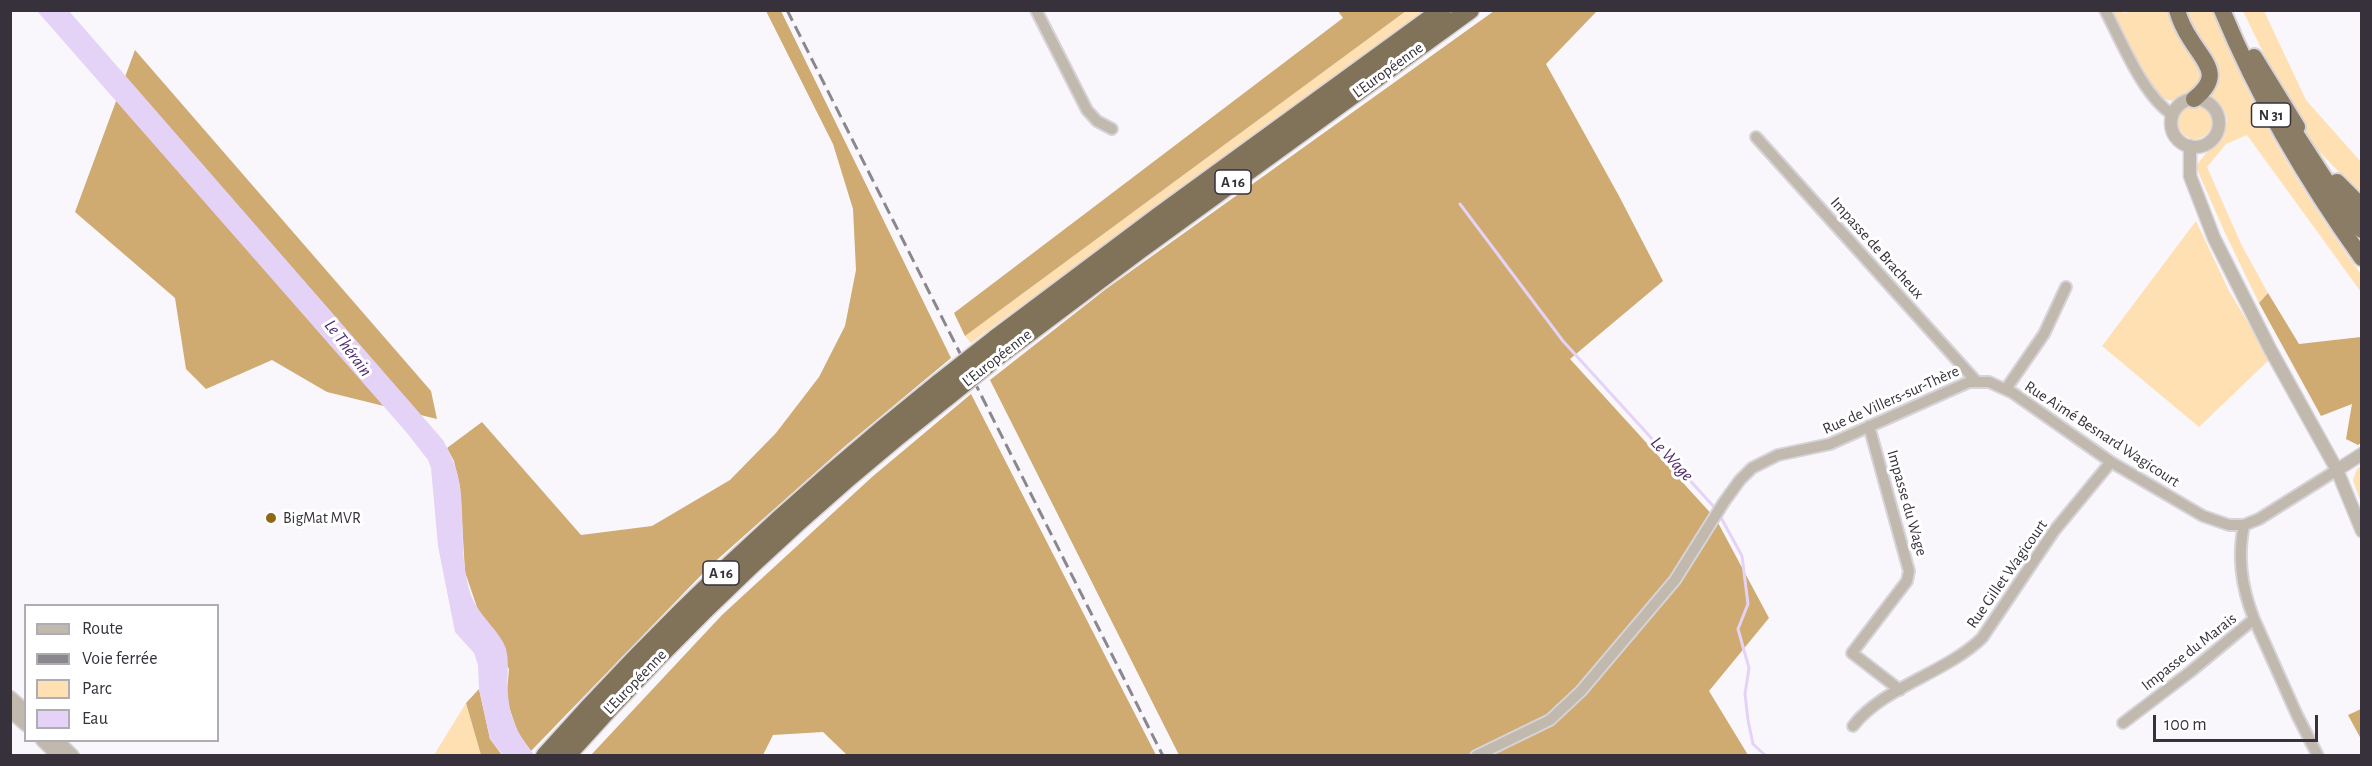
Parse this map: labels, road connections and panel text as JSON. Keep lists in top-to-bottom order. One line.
{"streets":{"highway":["L'Européenne","N 31","A 16"],"street":["Impasse de Bracheux","Rue de Villers-sur-Thère","Rue Aimé Besnard Wagicourt","Impasse du Wage","Rue Gillet Wagicourt","Impasse du Marais"]},"crossings":[["Impasse de Bracheux","Rue de Villers-sur-Thère"],["Impasse de Bracheux","Rue Aimé Besnard Wagicourt"],["Rue de Villers-sur-Thère","Rue Aimé Besnard Wagicourt"],["Rue de Villers-sur-Thère","Impasse du Wage"],["Rue Aimé Besnard Wagicourt","Rue Gillet Wagicourt"],["Rue Aimé Besnard Wagicourt","Impasse du Marais"],["Impasse du Wage","Rue Gillet Wagicourt"]],"water":["Le Thérain","Le Wage"],"places":["BigMat MVR"],"legend":["Route","Voie ferrée","Parc","Eau"],"scale_bar":"100 m"}
